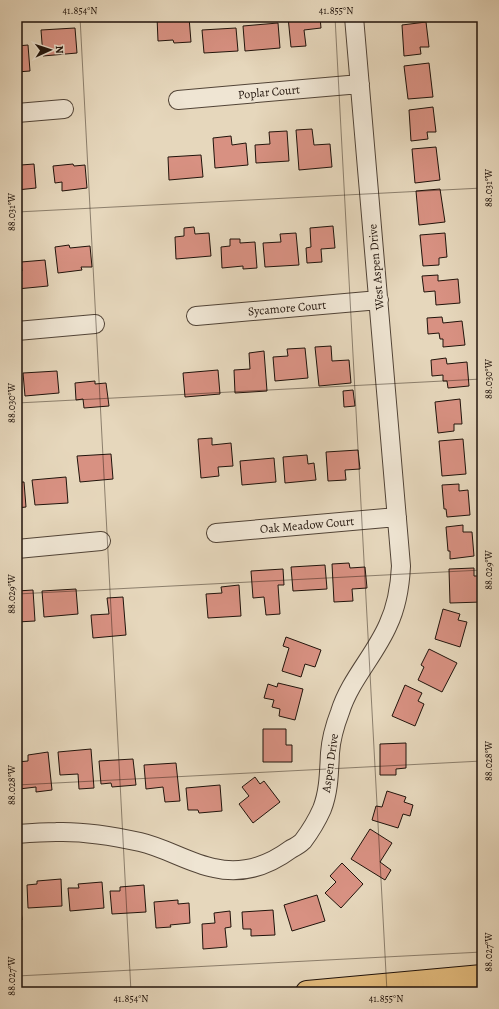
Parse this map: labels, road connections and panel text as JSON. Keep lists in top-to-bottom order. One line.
{"streets":{"street":["Poplar Court","West Aspen Drive","Sycamore Court","Oak Meadow Court","Aspen Drive"]},"crossings":[["Poplar Court","West Aspen Drive"],["West Aspen Drive","Sycamore Court"],["West Aspen Drive","Oak Meadow Court"],["West Aspen Drive","Aspen Drive"],["Oak Meadow Court","Aspen Drive"]],"north":"right","coordinates":["41.854°N","41.855°N","88.031°W","88.030°W","88.029°W","88.028°W","88.027°W"]}
